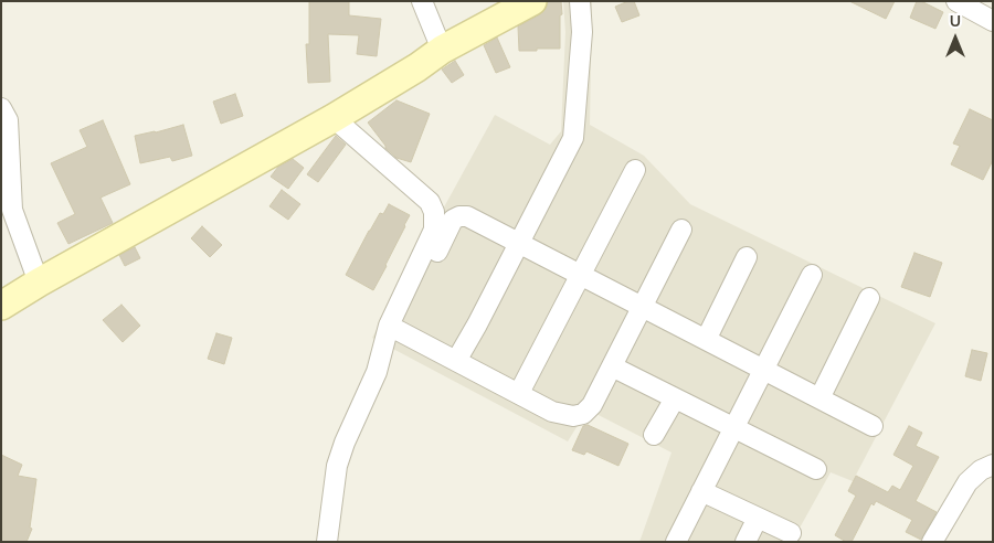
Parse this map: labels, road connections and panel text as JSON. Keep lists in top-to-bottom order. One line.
{"north":"top"}
